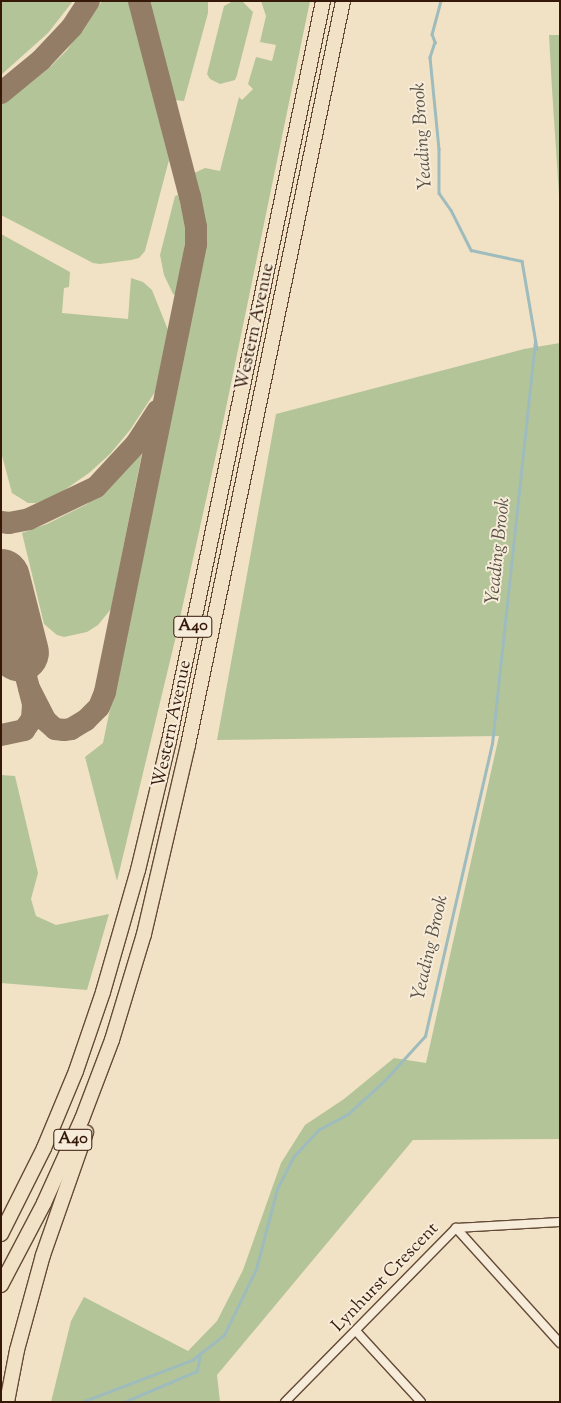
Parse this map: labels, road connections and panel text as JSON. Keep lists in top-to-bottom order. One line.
{"streets":{"highway":["Western Avenue","A40"],"street":["Lynhurst Crescent"]},"water":["Yeading Brook"]}
